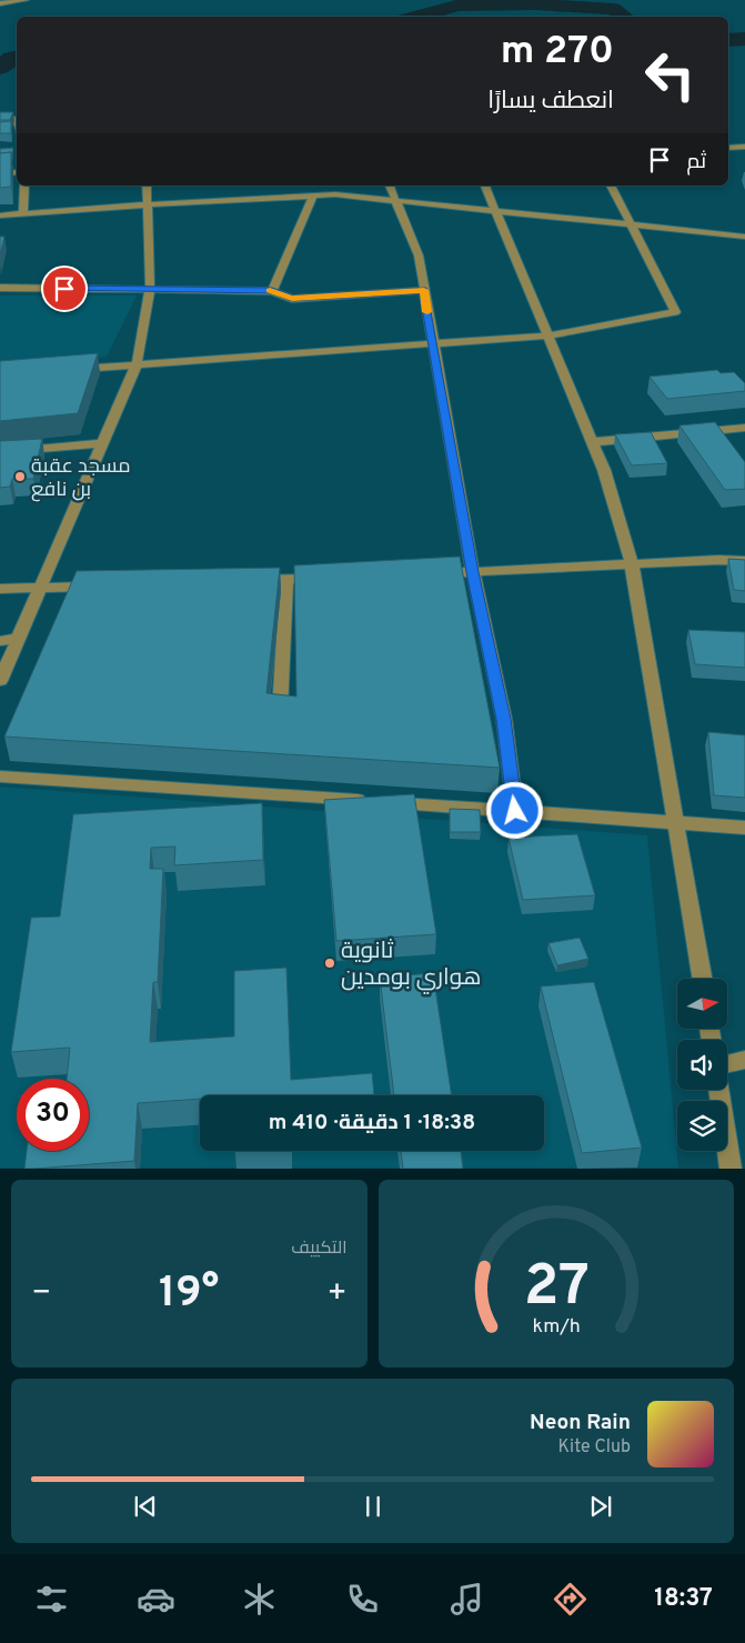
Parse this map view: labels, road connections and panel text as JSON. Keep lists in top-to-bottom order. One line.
{"places":["مسجد عقبة بن نافع","ثانوية هواري بومدين"],"north":"right","page":{"turn":["270 m","انعطف يسارًا"],"then":"ثم","limit":"30","trip":"18:38 · 1 دقيقة · 410 m","tile":"التكييف","heat":["−","19°","+"],"song":["Neon Rain","Kite Club"],"tabs":"18:37","gauge":["27","km/h"]}}
